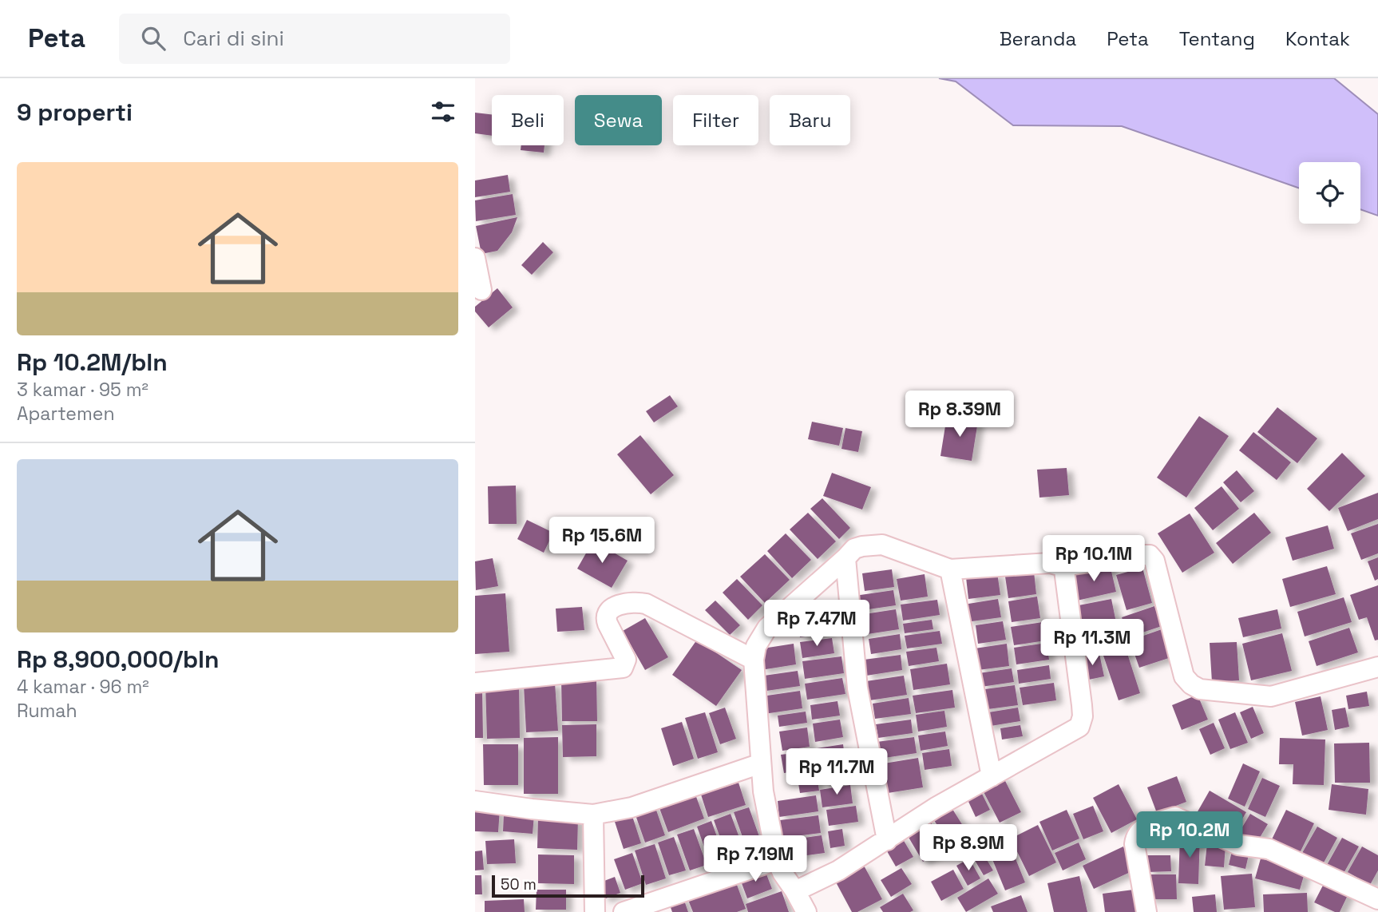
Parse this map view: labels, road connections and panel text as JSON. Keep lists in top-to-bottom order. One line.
{"scale_bar":"50 m","page":{"header":"Peta","search":"Cari di sini","nav":["Beranda","Peta","Tentang","Kontak"],"heading":"9 properti","chip":["Beli","Sewa","Filter","Baru"],"list":[{"name":"Rp 10.2M/bln","note":"3 kamar · 95 m² · Apartemen"},{"name":"Rp 8,900,000/bln","note":"4 kamar · 96 m² · Rumah"}],"price":["Rp 8.39M","Rp 15.6M","Rp 10.1M","Rp 7.47M","Rp 11.3M","Rp 11.7M","Rp 10.2M","Rp 8.9M","Rp 7.19M"],"scale":"50 m"}}
